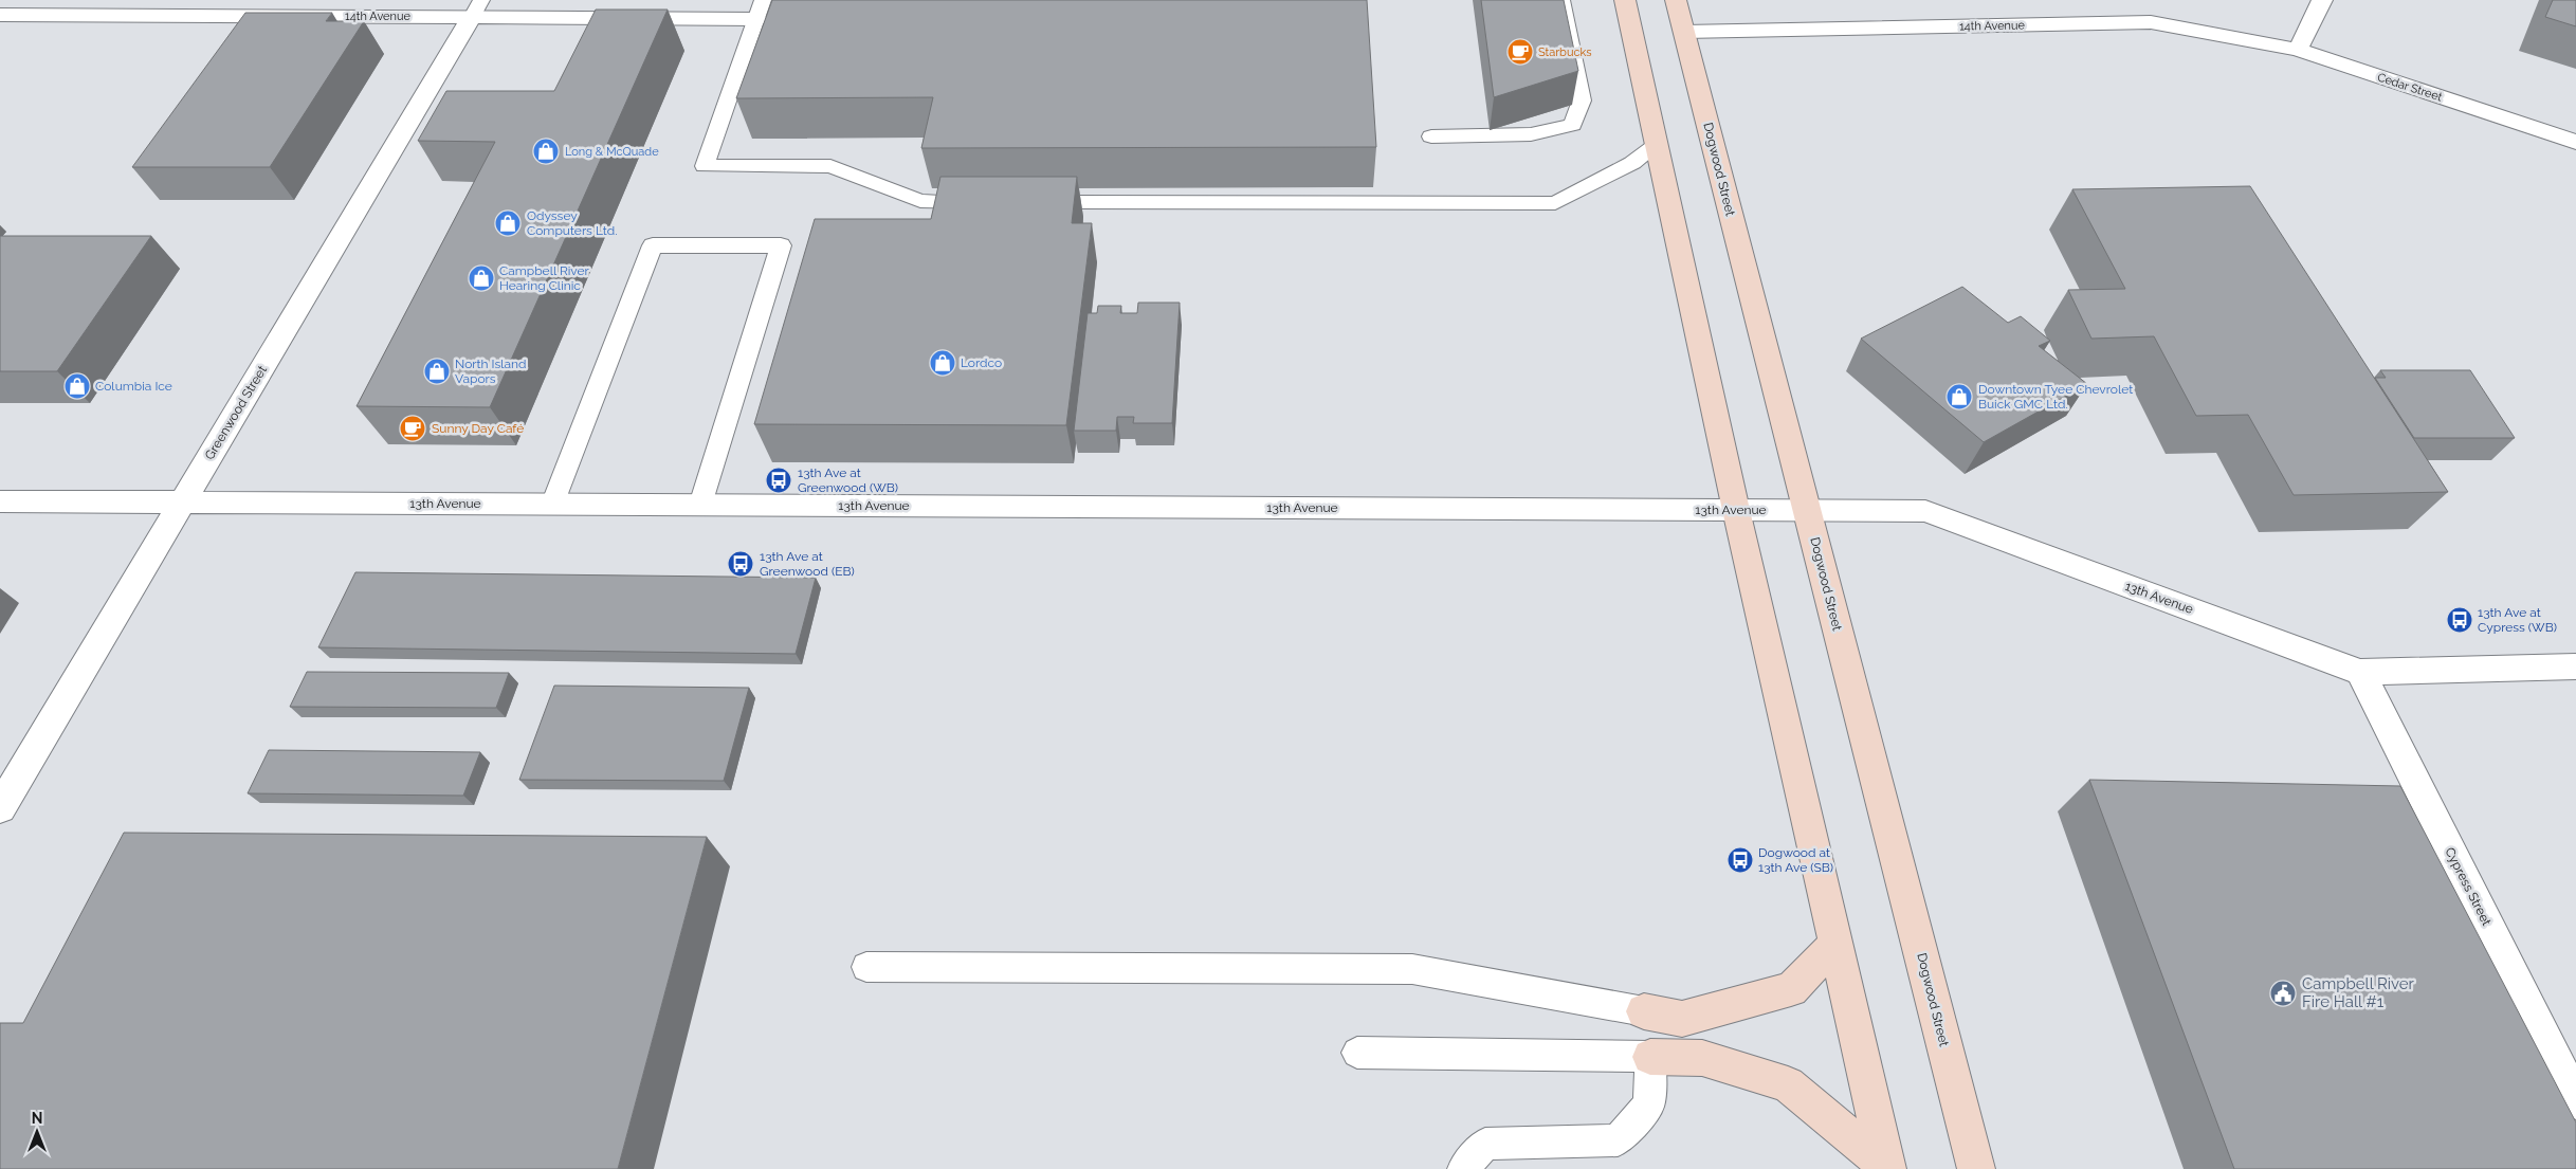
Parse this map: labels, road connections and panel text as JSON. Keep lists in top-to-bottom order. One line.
{"streets":{"main road":["Dogwood Street"],"street":["14th Avenue","Cedar Street","Greenwood Street","13th Avenue","Cypress Street"]},"crossings":[["14th Avenue","Cedar Street"],["14th Avenue","Dogwood Street"],["14th Avenue","Greenwood Street"],["Dogwood Street","13th Avenue"],["Greenwood Street","13th Avenue"],["13th Avenue","Cypress Street"]],"places":{"cafe":["Starbucks","Sunny Day Café"],"shop":["Long & McQuade","Odyssey Computers Ltd.","Campbell River Hearing Clinic","Lordco","North Island Vapors","Columbia Ice","Downtown Tyee Chevrolet Buick GMC Ltd."],"bus stop":["13th Ave at Greenwood (WB)","13th Ave at Greenwood (EB)","13th Ave at Cypress (WB)","Dogwood at 13th Ave (SB)"],"public building":["Campbell River Fire Hall #1"]},"north":"top"}
